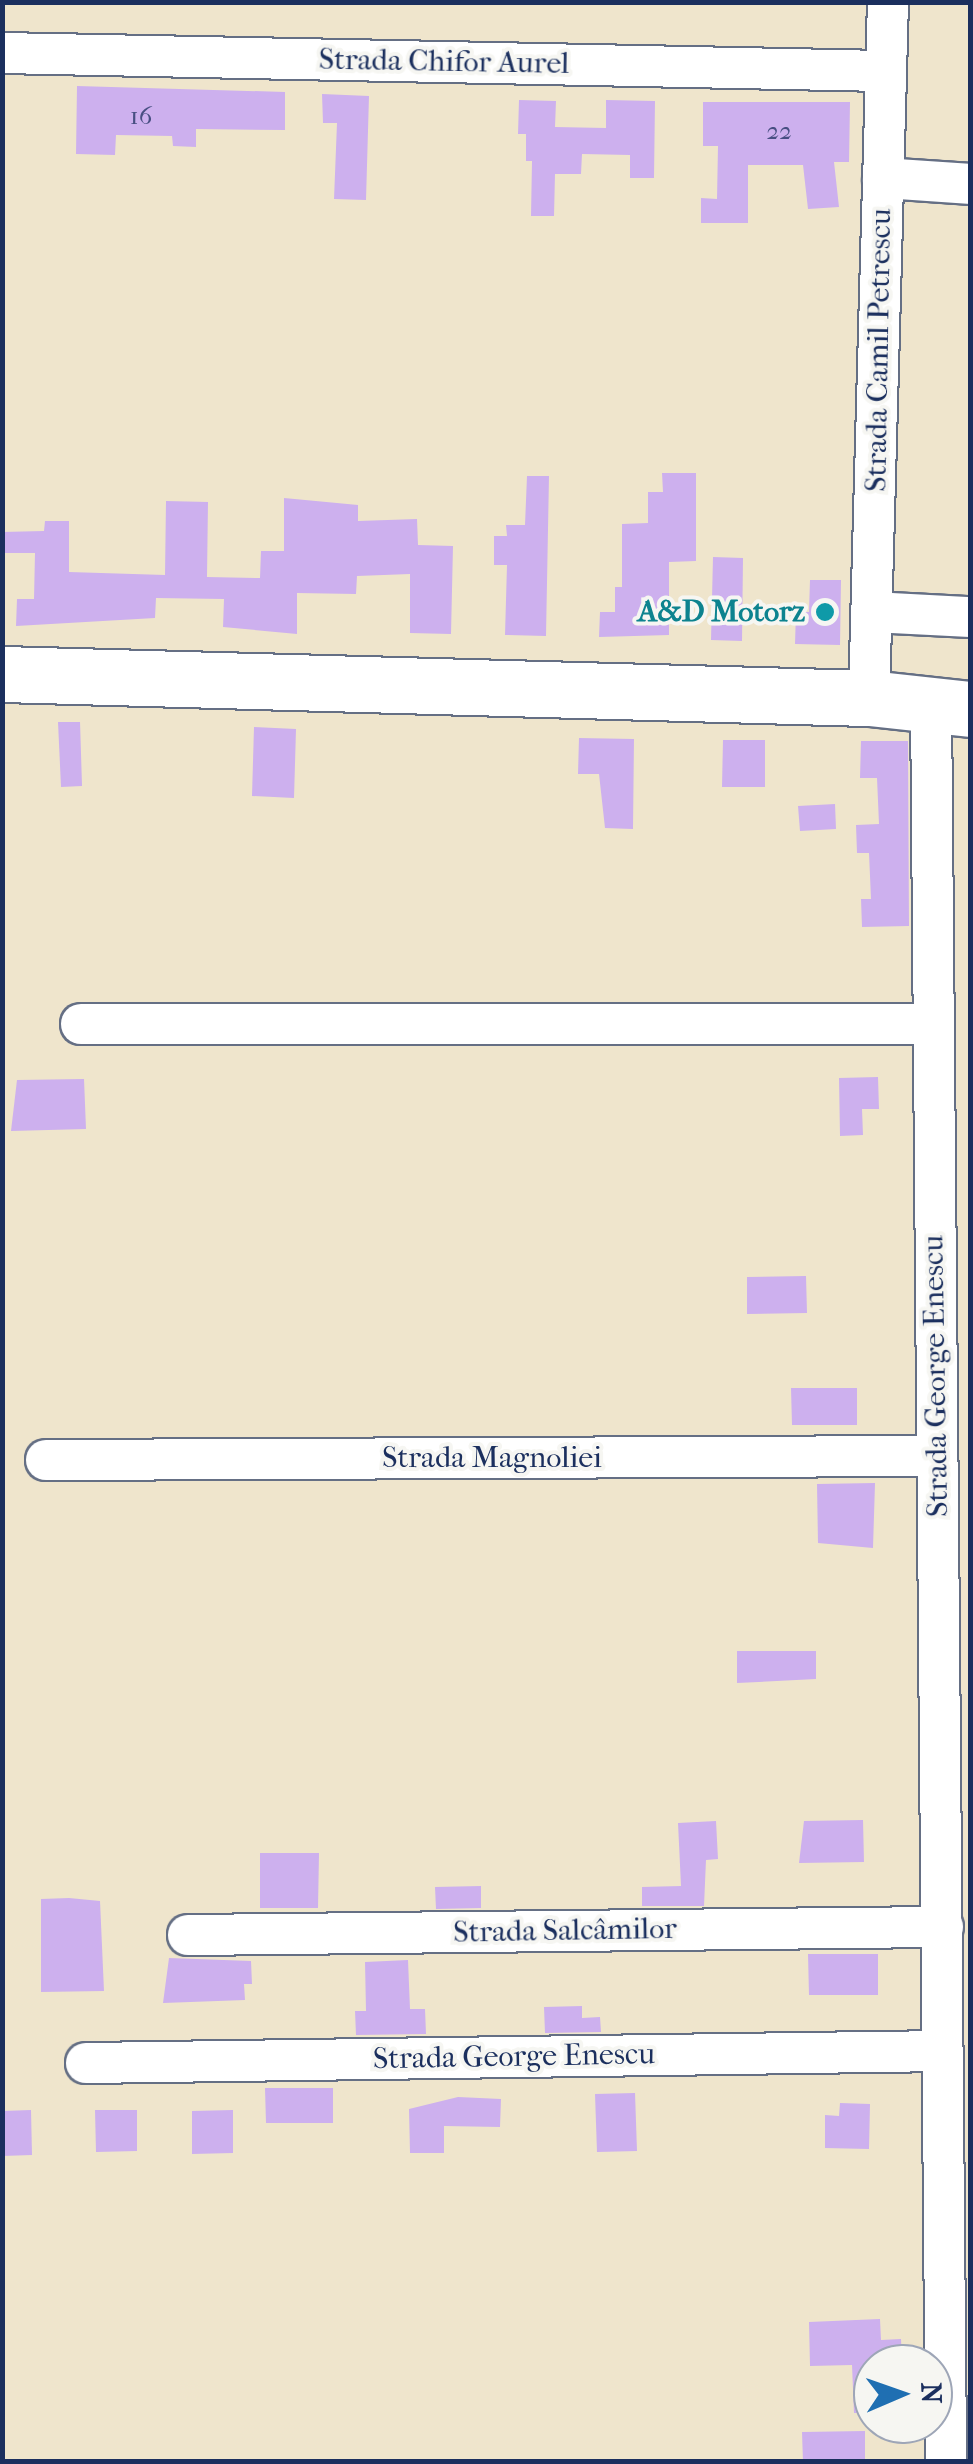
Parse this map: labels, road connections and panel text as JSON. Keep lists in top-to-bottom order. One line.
{"streets":{"street":["Strada Chifor Aurel","Strada Camil Petrescu","Strada George Enescu","Strada Magnoliei","Strada Salcâmilor"]},"crossings":[["Strada Chifor Aurel","Strada Camil Petrescu"],["Strada George Enescu","Strada Magnoliei"],["Strada George Enescu","Strada Salcâmilor"]],"places":["A&D Motorz"],"house_numbers":["16","22"],"north":"right"}
